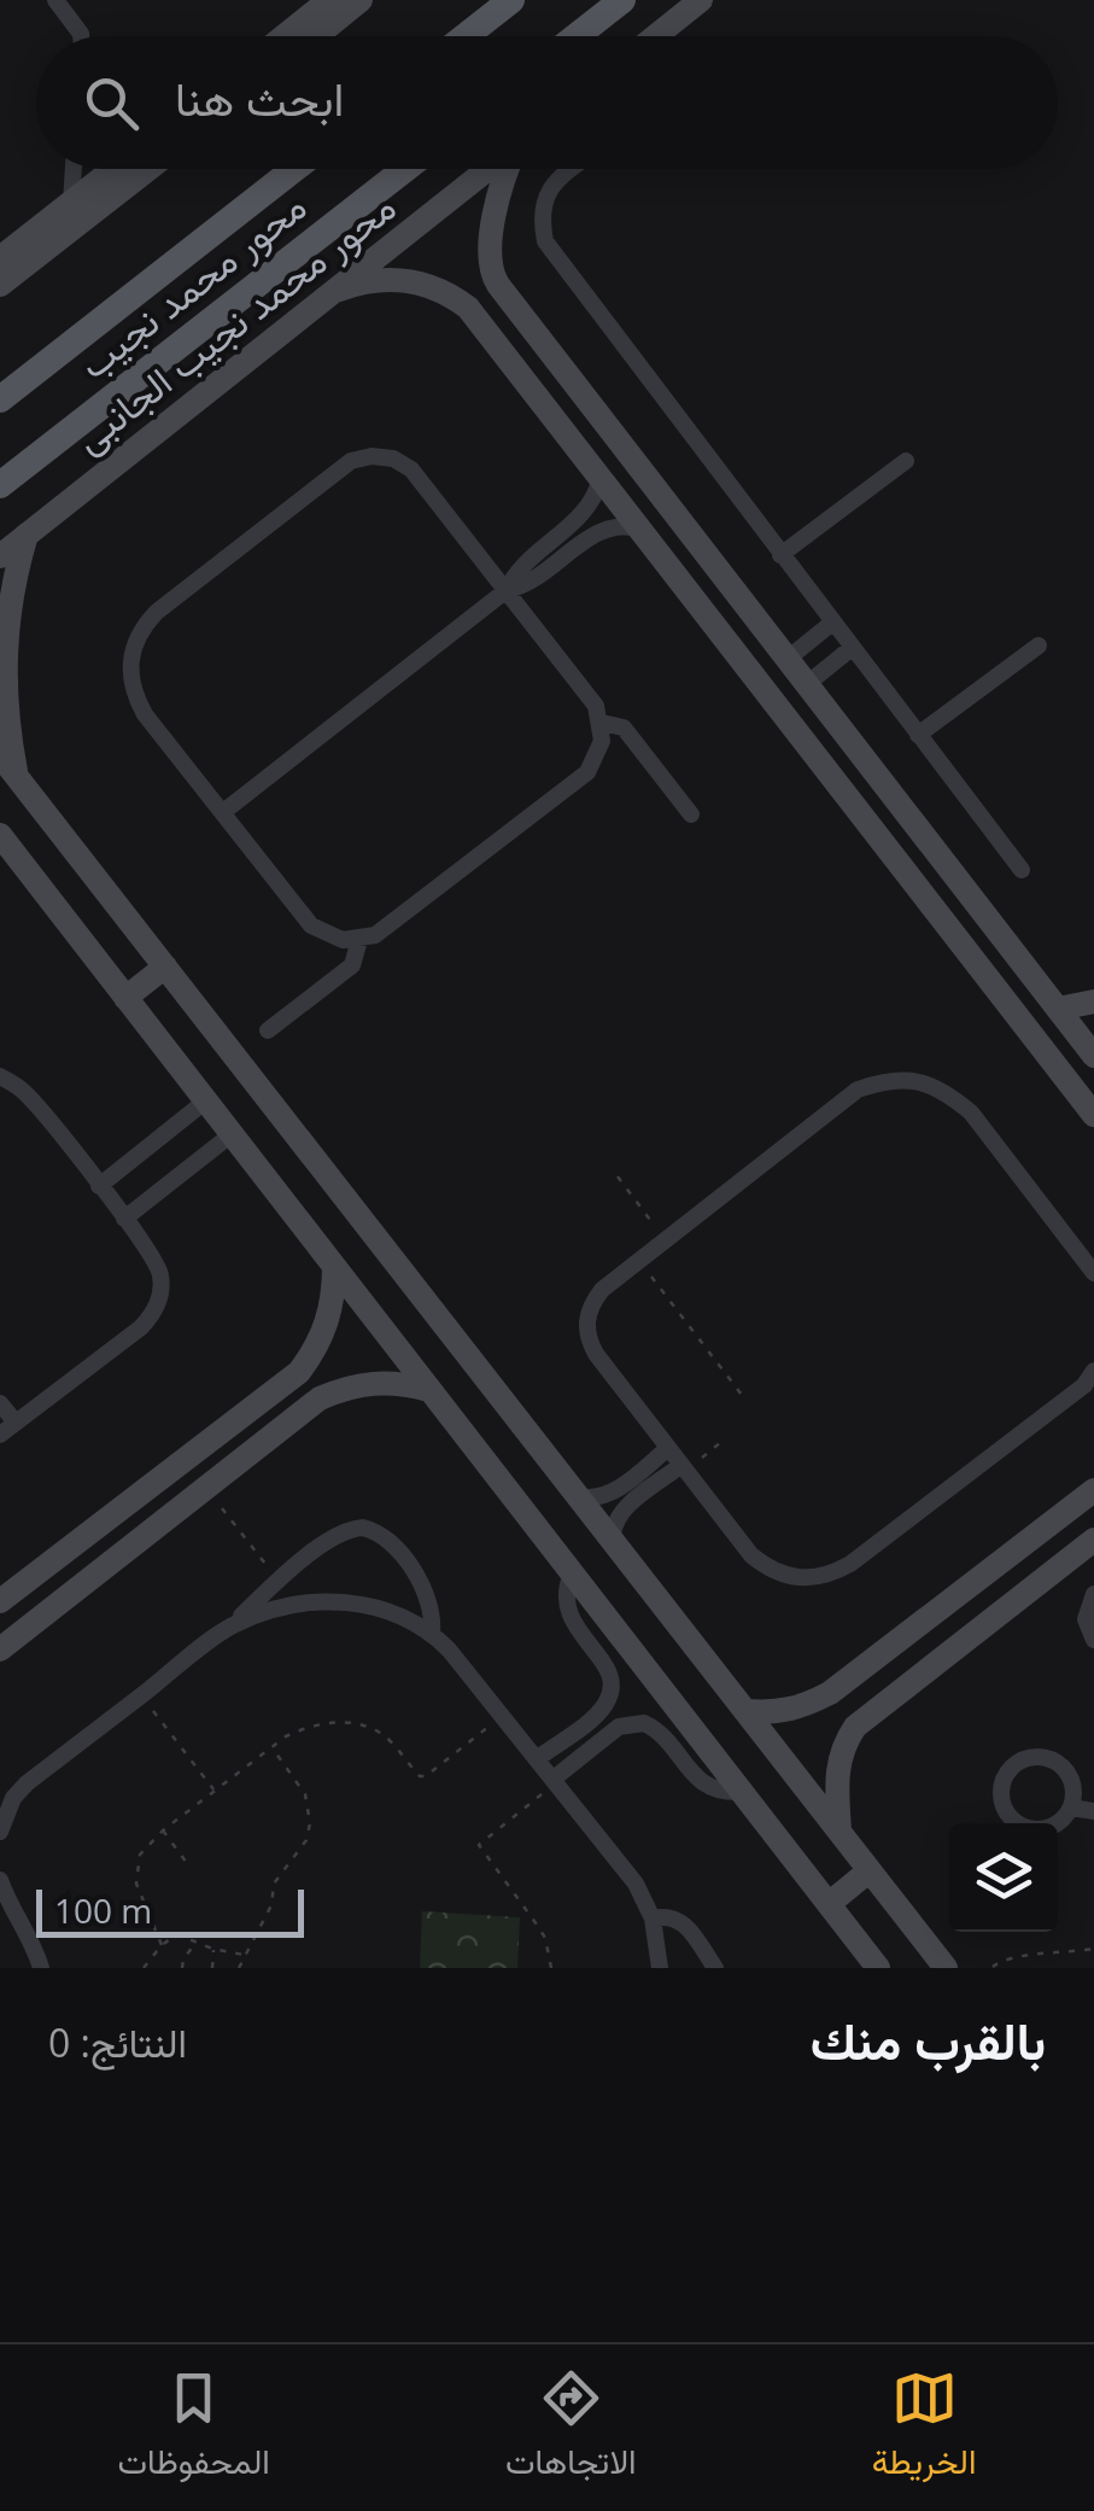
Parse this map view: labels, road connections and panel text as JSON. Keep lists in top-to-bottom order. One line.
{"streets":{"main road":["محور محمد نجيب"],"street":["محور محمد نجيب الجانبى"]},"scale_bar":"100 m","page":{"search":"ابحث هنا","scale":"100 m","heading":["بالقرب منك","النتائج: 0"],"nav":["الخريطة","الاتجاهات","المحفوظات"]}}
